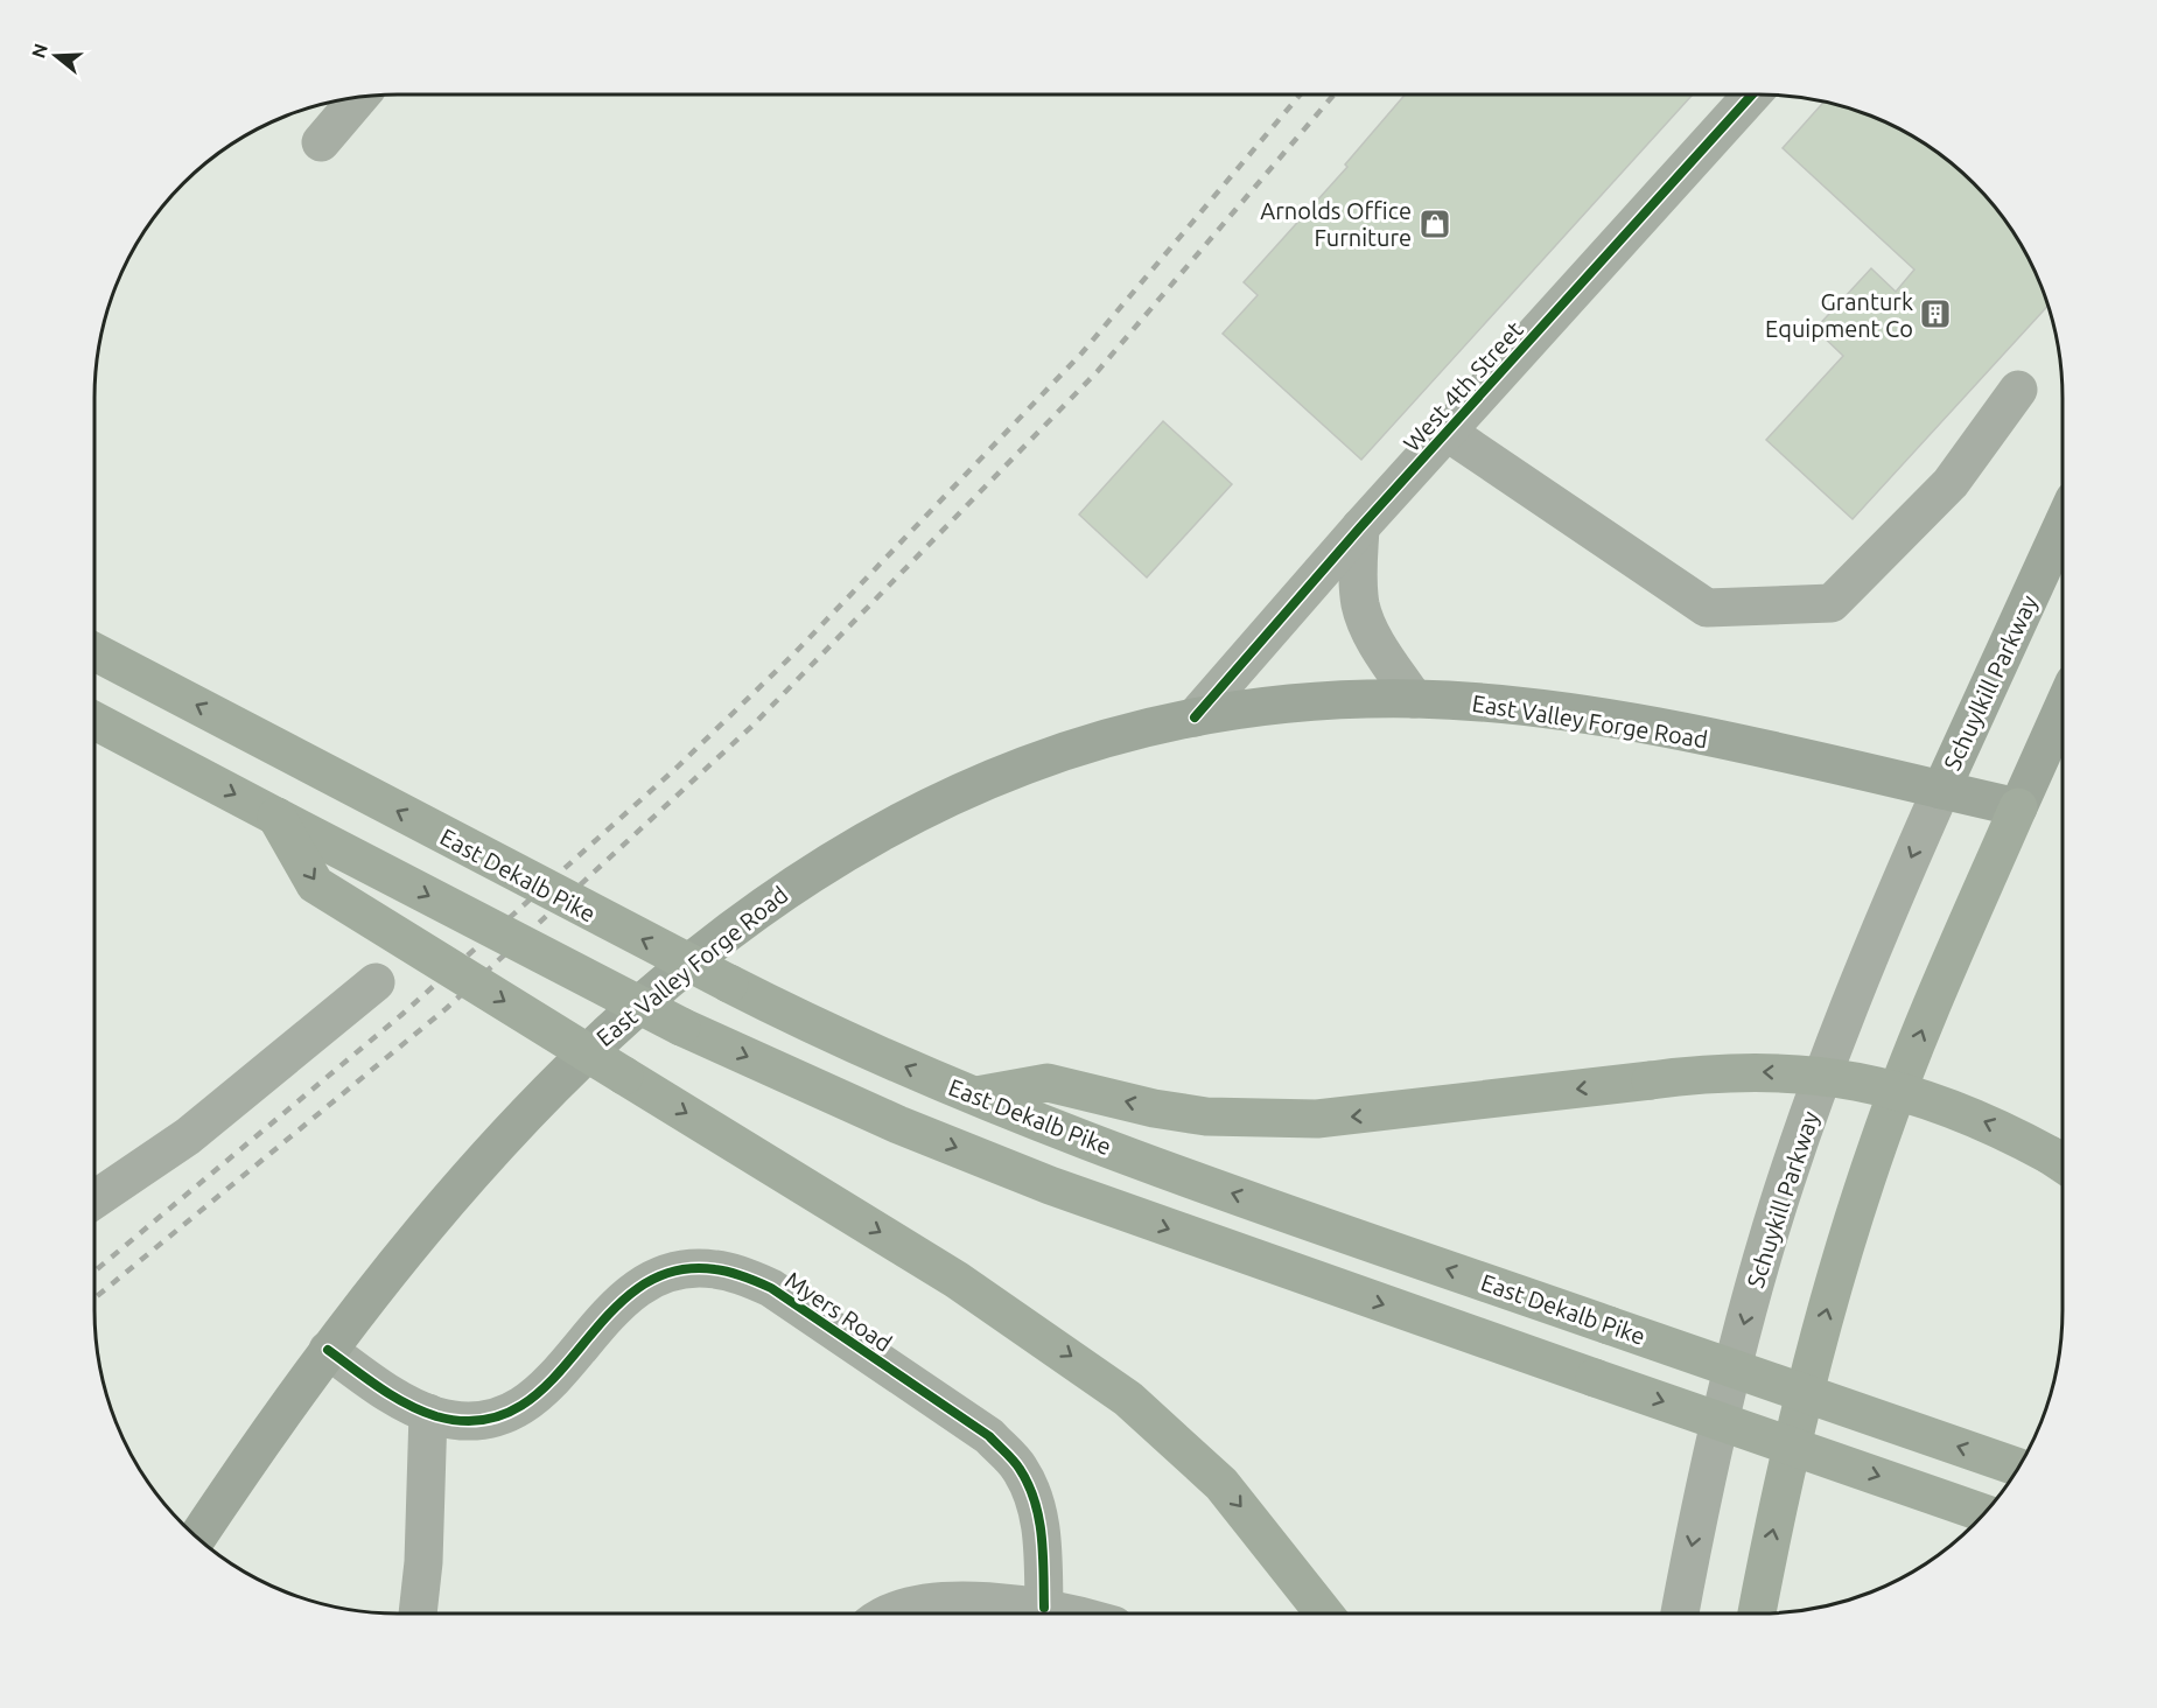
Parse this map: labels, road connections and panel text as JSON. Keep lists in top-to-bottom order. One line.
{"streets":{"highway":["East Dekalb Pike"],"main road":["Schuylkill Parkway","East Valley Forge Road"],"street":["West 4th Street","Schuykill Parkway","Myers Road"]},"crossings":[["West 4th Street","East Valley Forge Road"],["Schuylkill Parkway","East Valley Forge Road"],["Schuylkill Parkway","Schuykill Parkway"],["East Valley Forge Road","Schuykill Parkway"],["East Valley Forge Road","Myers Road"]],"one_way":["Schuykill Parkway"],"places":{"shop":["Arnolds Office Furniture"],"building":["Granturk Equipment Co"]},"north":"left"}
